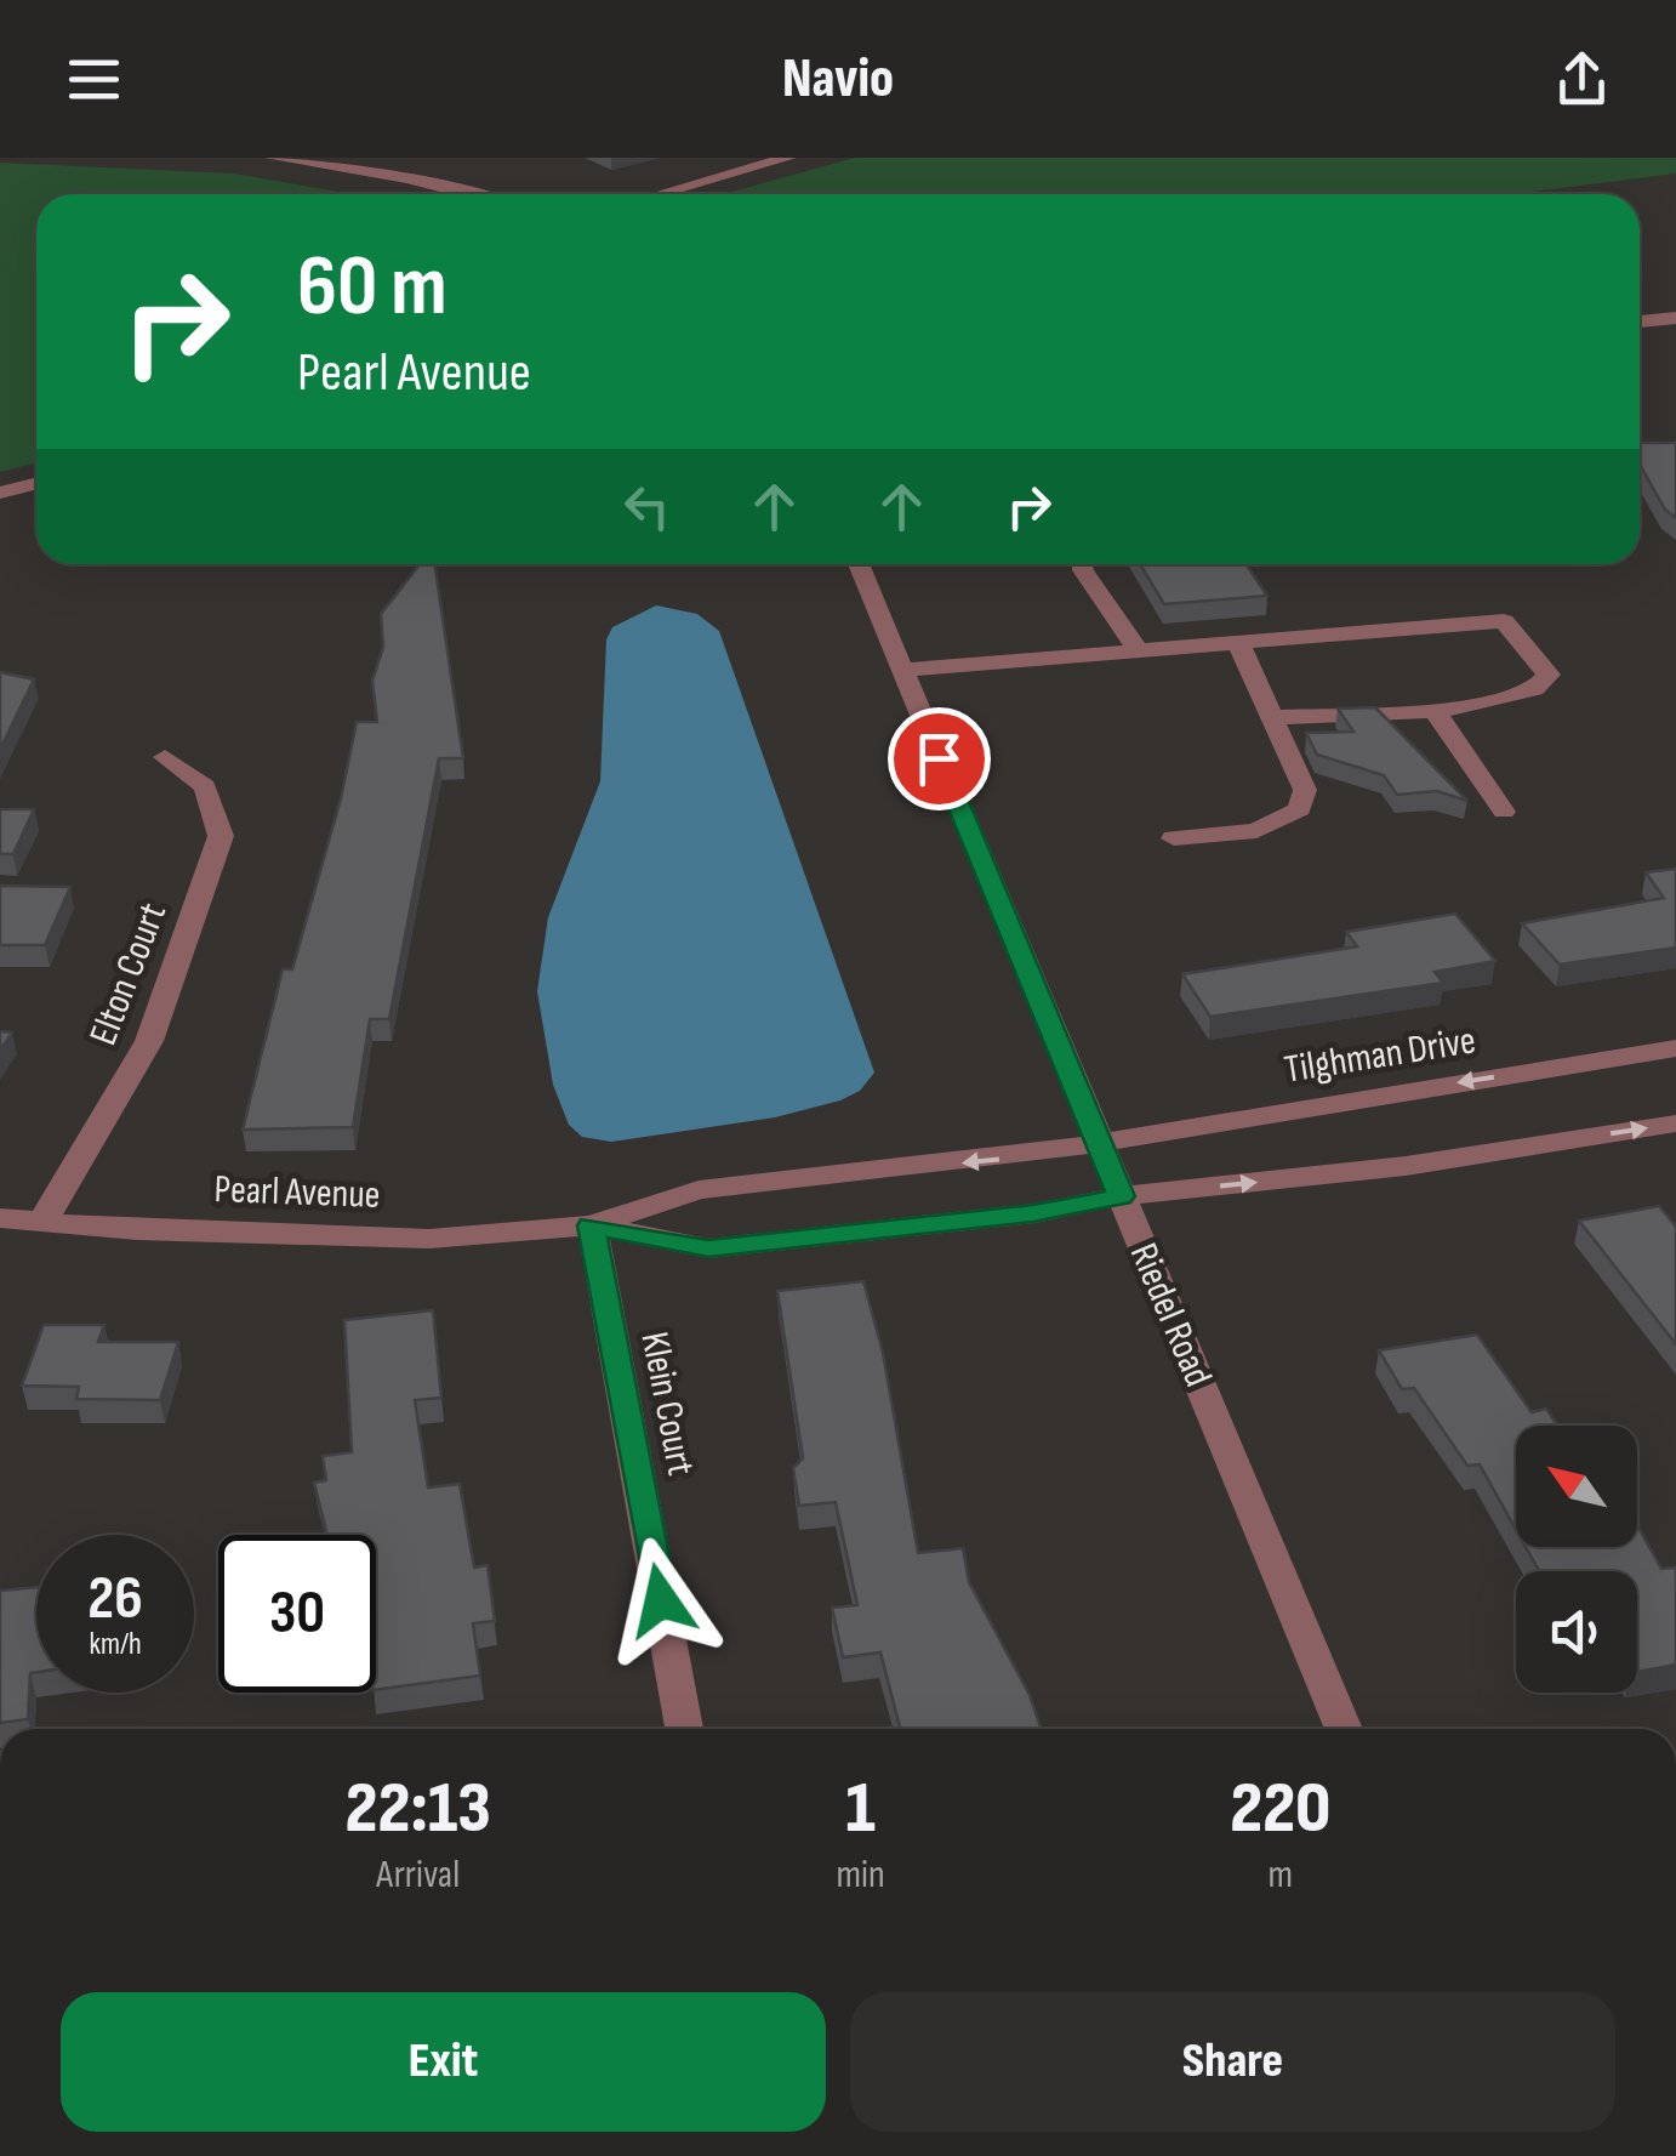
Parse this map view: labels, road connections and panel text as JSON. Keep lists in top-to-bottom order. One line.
{"streets":{"street":["Elton Court","Tilghman Drive","Pearl Avenue","Riedel Road","Klein Court"]},"crossings":[["Elton Court","Pearl Avenue"],["Tilghman Drive","Pearl Avenue"],["Tilghman Drive","Riedel Road"],["Pearl Avenue","Riedel Road"],["Pearl Avenue","Klein Court"]],"north":"top left","page":{"header":"Navio","turn":["60 m","Pearl Avenue"],"speed":"26 km/h","limit":"30","eta":["22:13","Arrival","1","min","220","m"],"buttons":["Exit","Share"]}}
